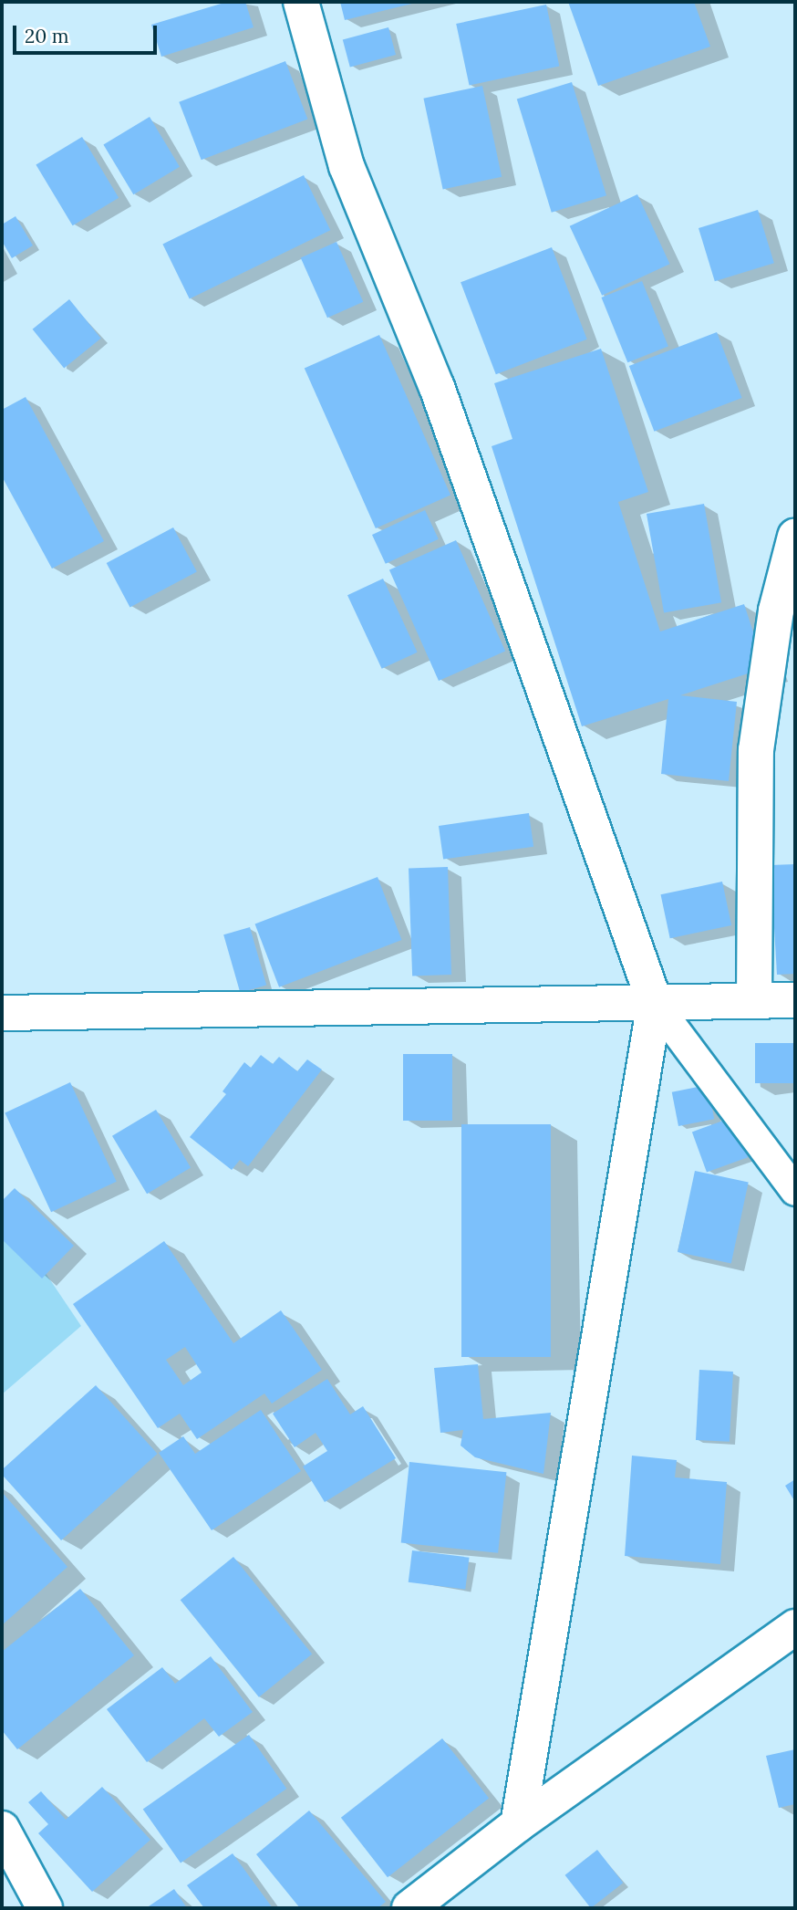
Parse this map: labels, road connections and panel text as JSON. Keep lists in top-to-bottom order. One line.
{"scale_bar":"20 m"}
